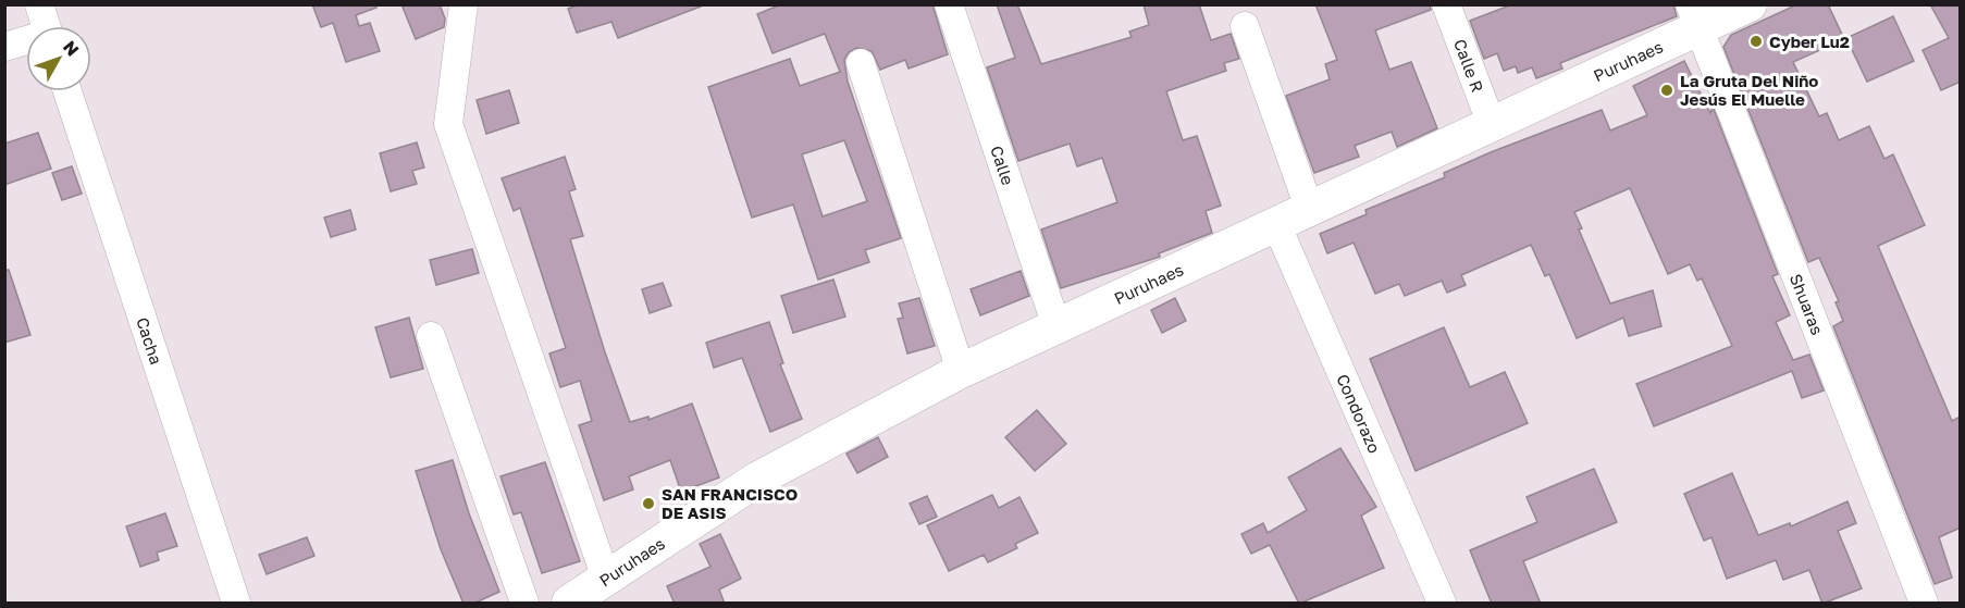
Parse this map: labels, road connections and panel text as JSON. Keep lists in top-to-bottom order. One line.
{"streets":{"street":["Puruhaes","Calle R","Calle","Shuaras","Cacha","Condorazo"]},"crossings":[["Puruhaes","Calle R"],["Puruhaes","Calle"],["Puruhaes","Shuaras"],["Puruhaes","Condorazo"]],"places":["Cyber Lu2","La Gruta Del Niño Jesús El Muelle","SAN FRANCISCO DE ASIS"],"north":"top right"}
